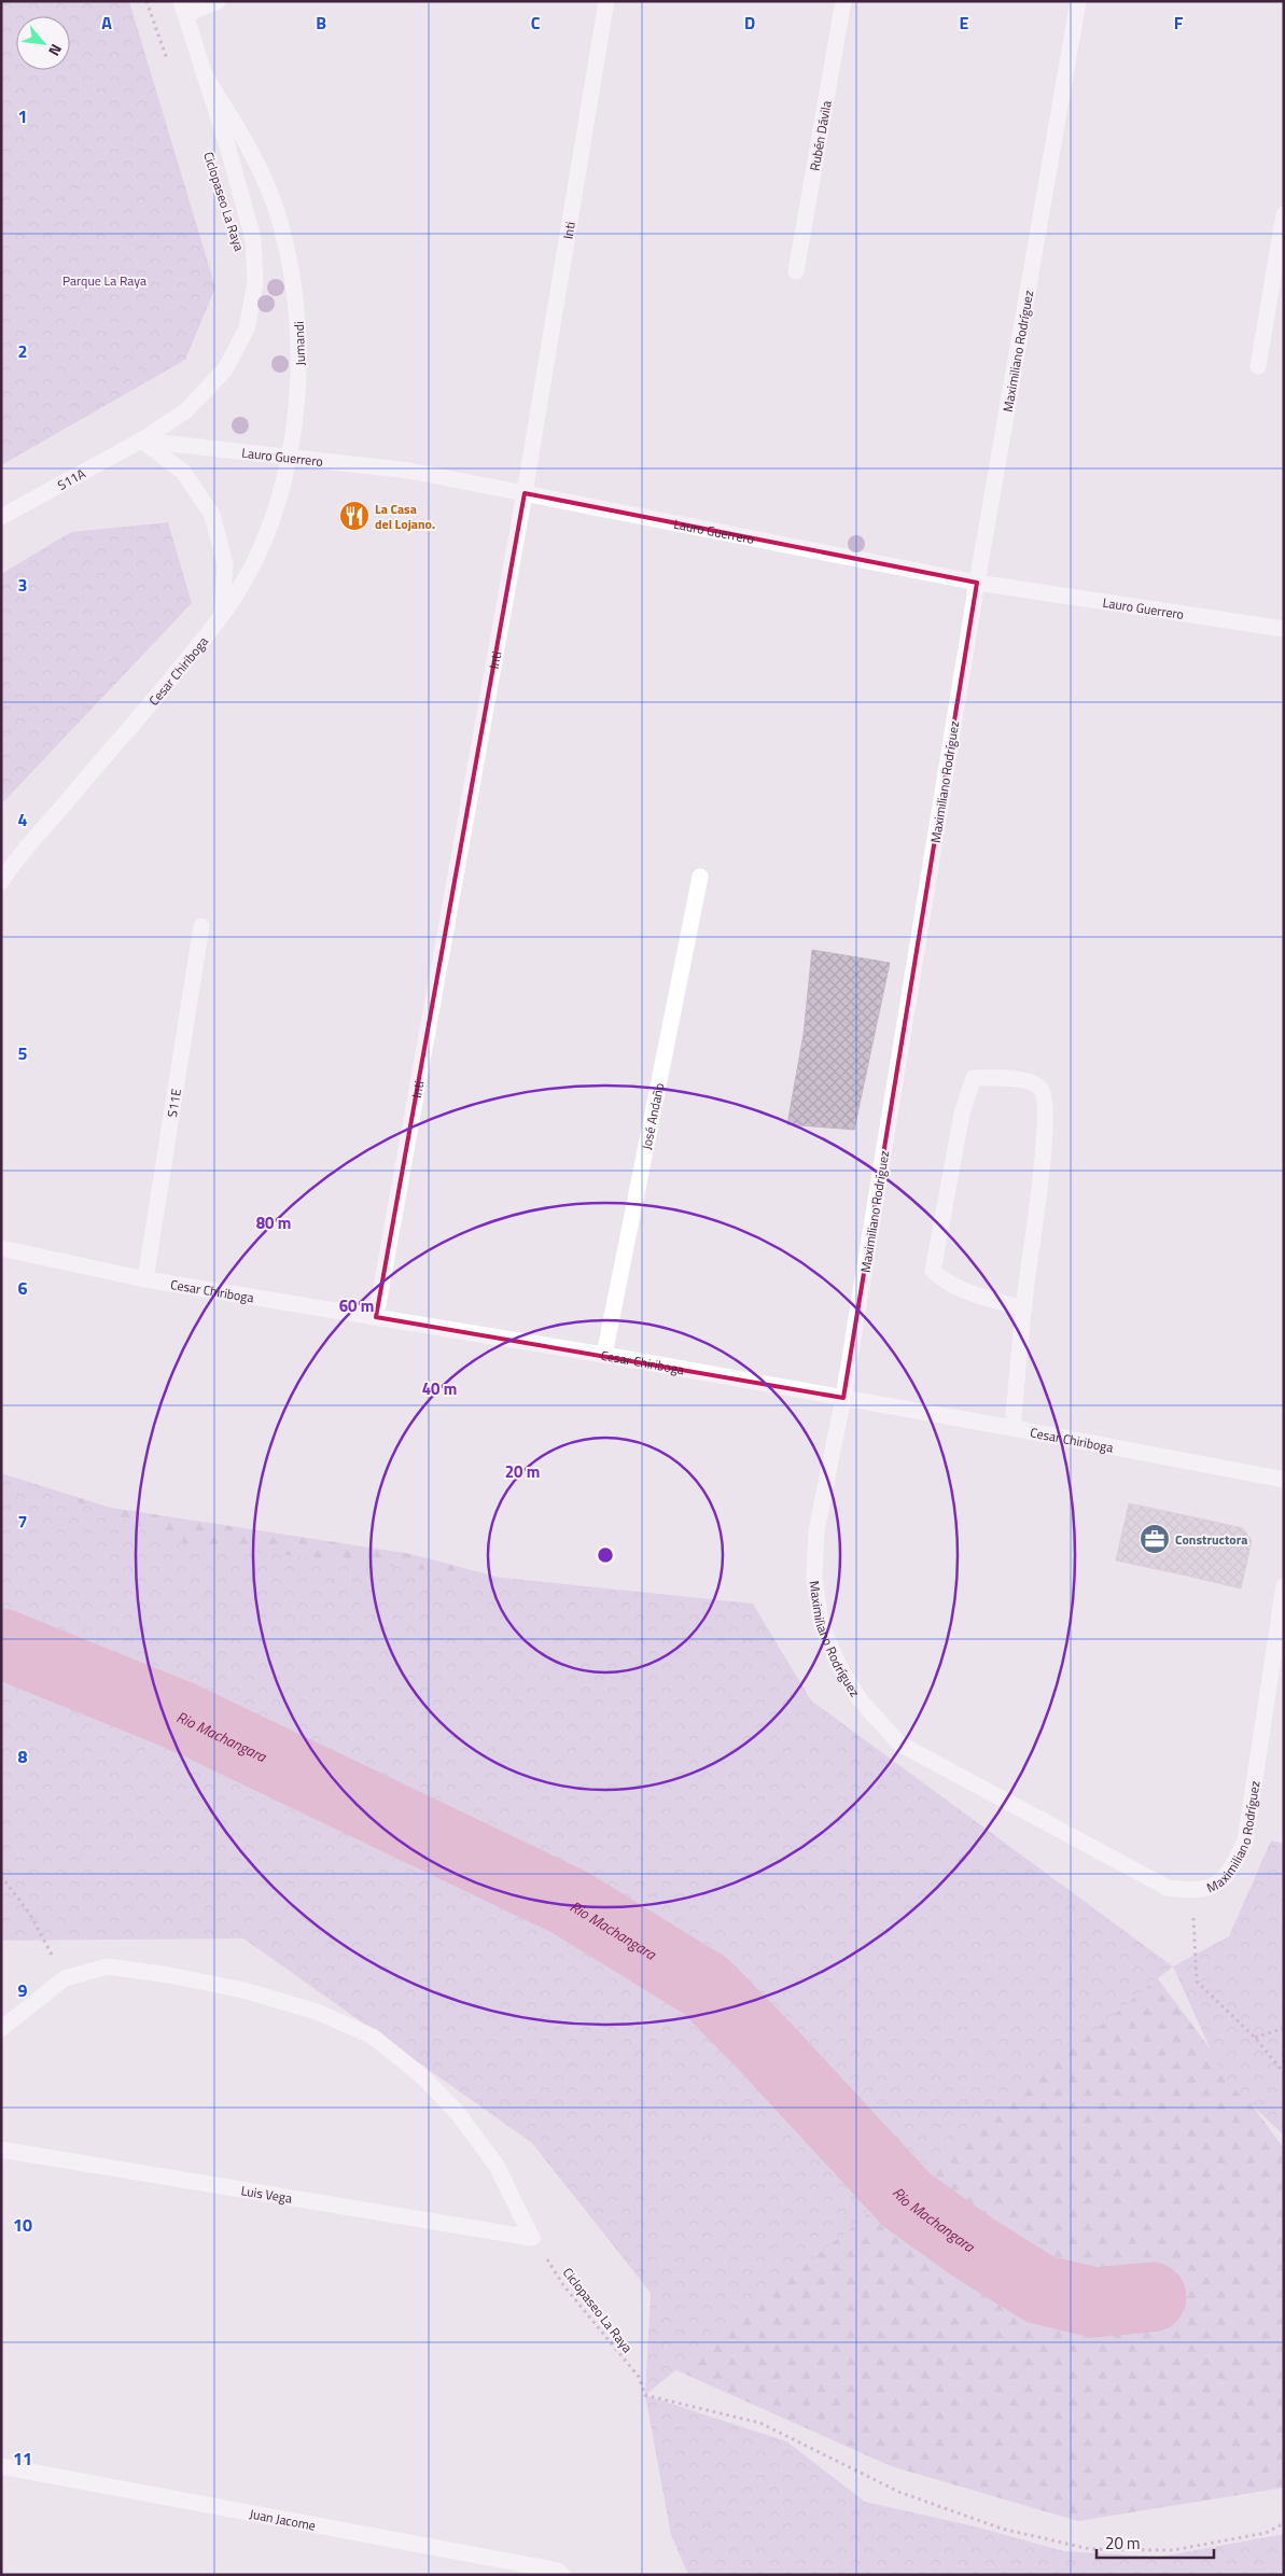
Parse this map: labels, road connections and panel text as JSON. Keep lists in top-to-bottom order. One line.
{"streets":{"street":["Rubén Dávila","Inti","Jumandi","Maximiliano Rodríguez","Lauro Guerrero","S11A","Cesar Chiriboga","S11E","José Andaño","Luis Vega","Juan Jacome"],"path":["Ciclopaseo La Raya"]},"crossings":[["Ciclopaseo La Raya","Luis Vega"],["Inti","Lauro Guerrero"],["Inti","Cesar Chiriboga"],["Jumandi","Lauro Guerrero"],["Jumandi","S11A"],["Jumandi","Cesar Chiriboga"],["Maximiliano Rodríguez","Lauro Guerrero"],["Maximiliano Rodríguez","Cesar Chiriboga"],["Lauro Guerrero","S11A"],["Cesar Chiriboga","S11E"],["Cesar Chiriboga","José Andaño"]],"water":["Rio Machangara"],"parks":["Parque La Raya"],"places":{"restaurant":["La Casa del Lojano."],"office":["Constructora"]},"scale_bar":"20 m","north":"bottom right","grid":{"columns":["A","B","C","D","E","F"],"rows":["1","2","3","4","5","6","7","8","9","10","11"]},"rings":["80 m","60 m","40 m","20 m"]}
